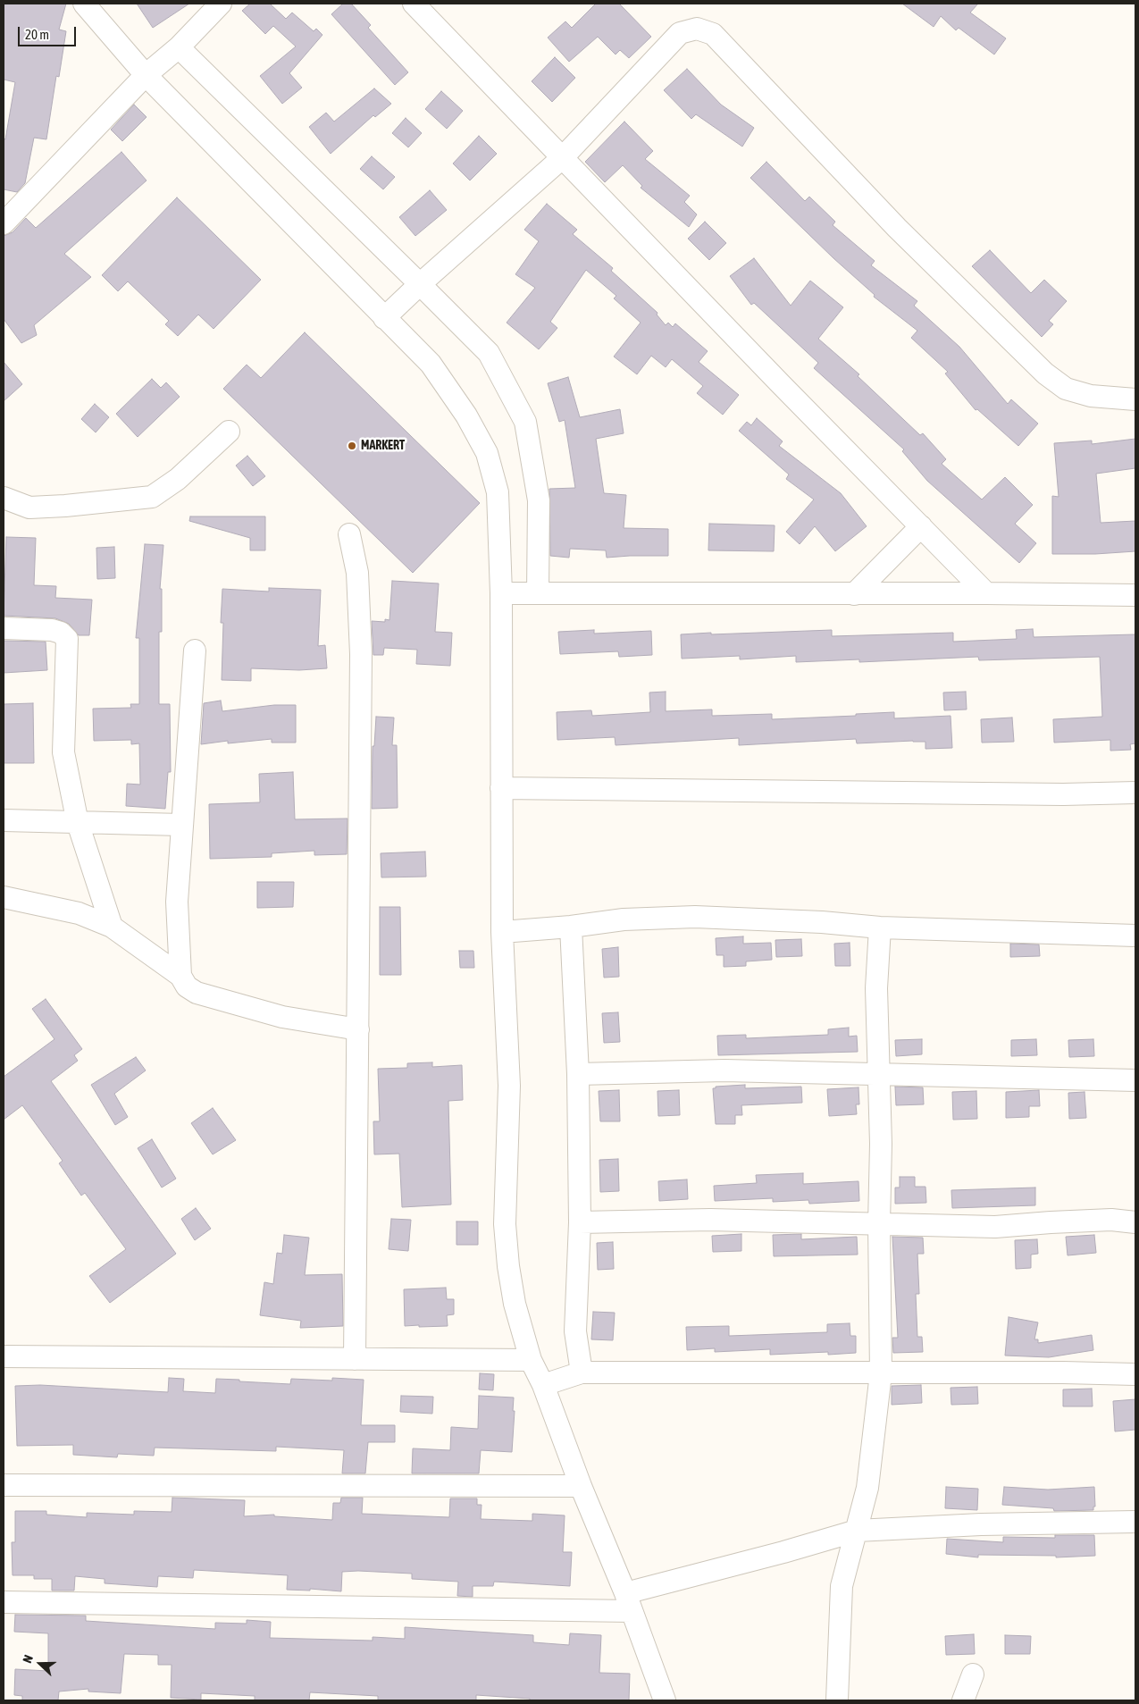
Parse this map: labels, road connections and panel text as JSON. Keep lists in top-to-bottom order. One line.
{"places":["MARKERT"],"scale_bar":"20 m","north":"left"}
